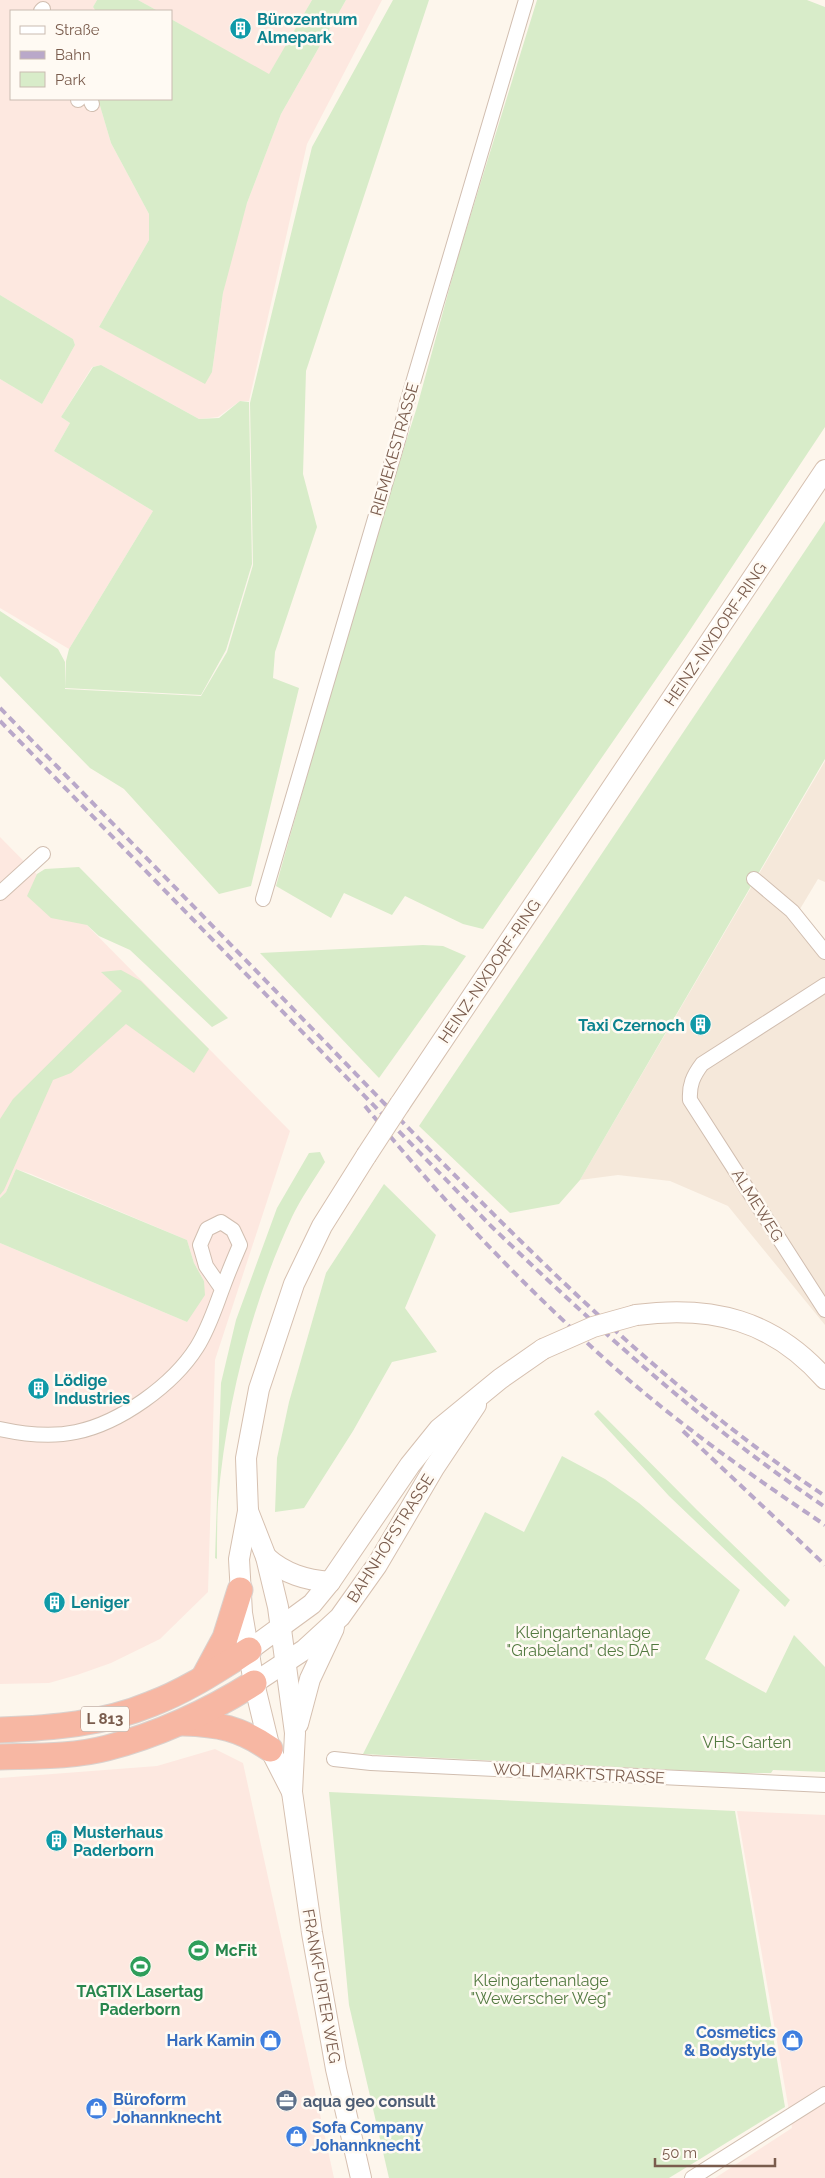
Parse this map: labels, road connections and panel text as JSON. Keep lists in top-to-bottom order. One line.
{"streets":{"highway":["L 813"],"main road":["HEINZ-NIXDORF-RING","BAHNHOFSTRASSE","FRANKFURTER WEG"],"street":["RIEMEKESTRASSE","ALMEWEG","WOLLMARKTSTRASSE"]},"crossings":[["HEINZ-NIXDORF-RING","BAHNHOFSTRASSE"],["HEINZ-NIXDORF-RING","L 813"],["HEINZ-NIXDORF-RING","FRANKFURTER WEG"],["BAHNHOFSTRASSE","L 813"],["BAHNHOFSTRASSE","FRANKFURTER WEG"],["L 813","FRANKFURTER WEG"]],"parks":["Kleingartenanlage \"Grabeland\" des DAF","VHS-Garten","Kleingartenanlage \"Wewerscher Weg\""],"places":{"building":["Bürozentrum Almepark","Taxi Czernoch","Lödige Industries","Leniger","Musterhaus Paderborn"],"sports":["McFit","TAGTIX Lasertag Paderborn"],"shop":["Hark Kamin","Cosmetics & Bodystyle","Büroform Johannknecht","Sofa Company Johannknecht"],"office":["aqua geo consult"]},"legend":["Straße","Bahn","Park"],"scale_bar":"50 m"}
